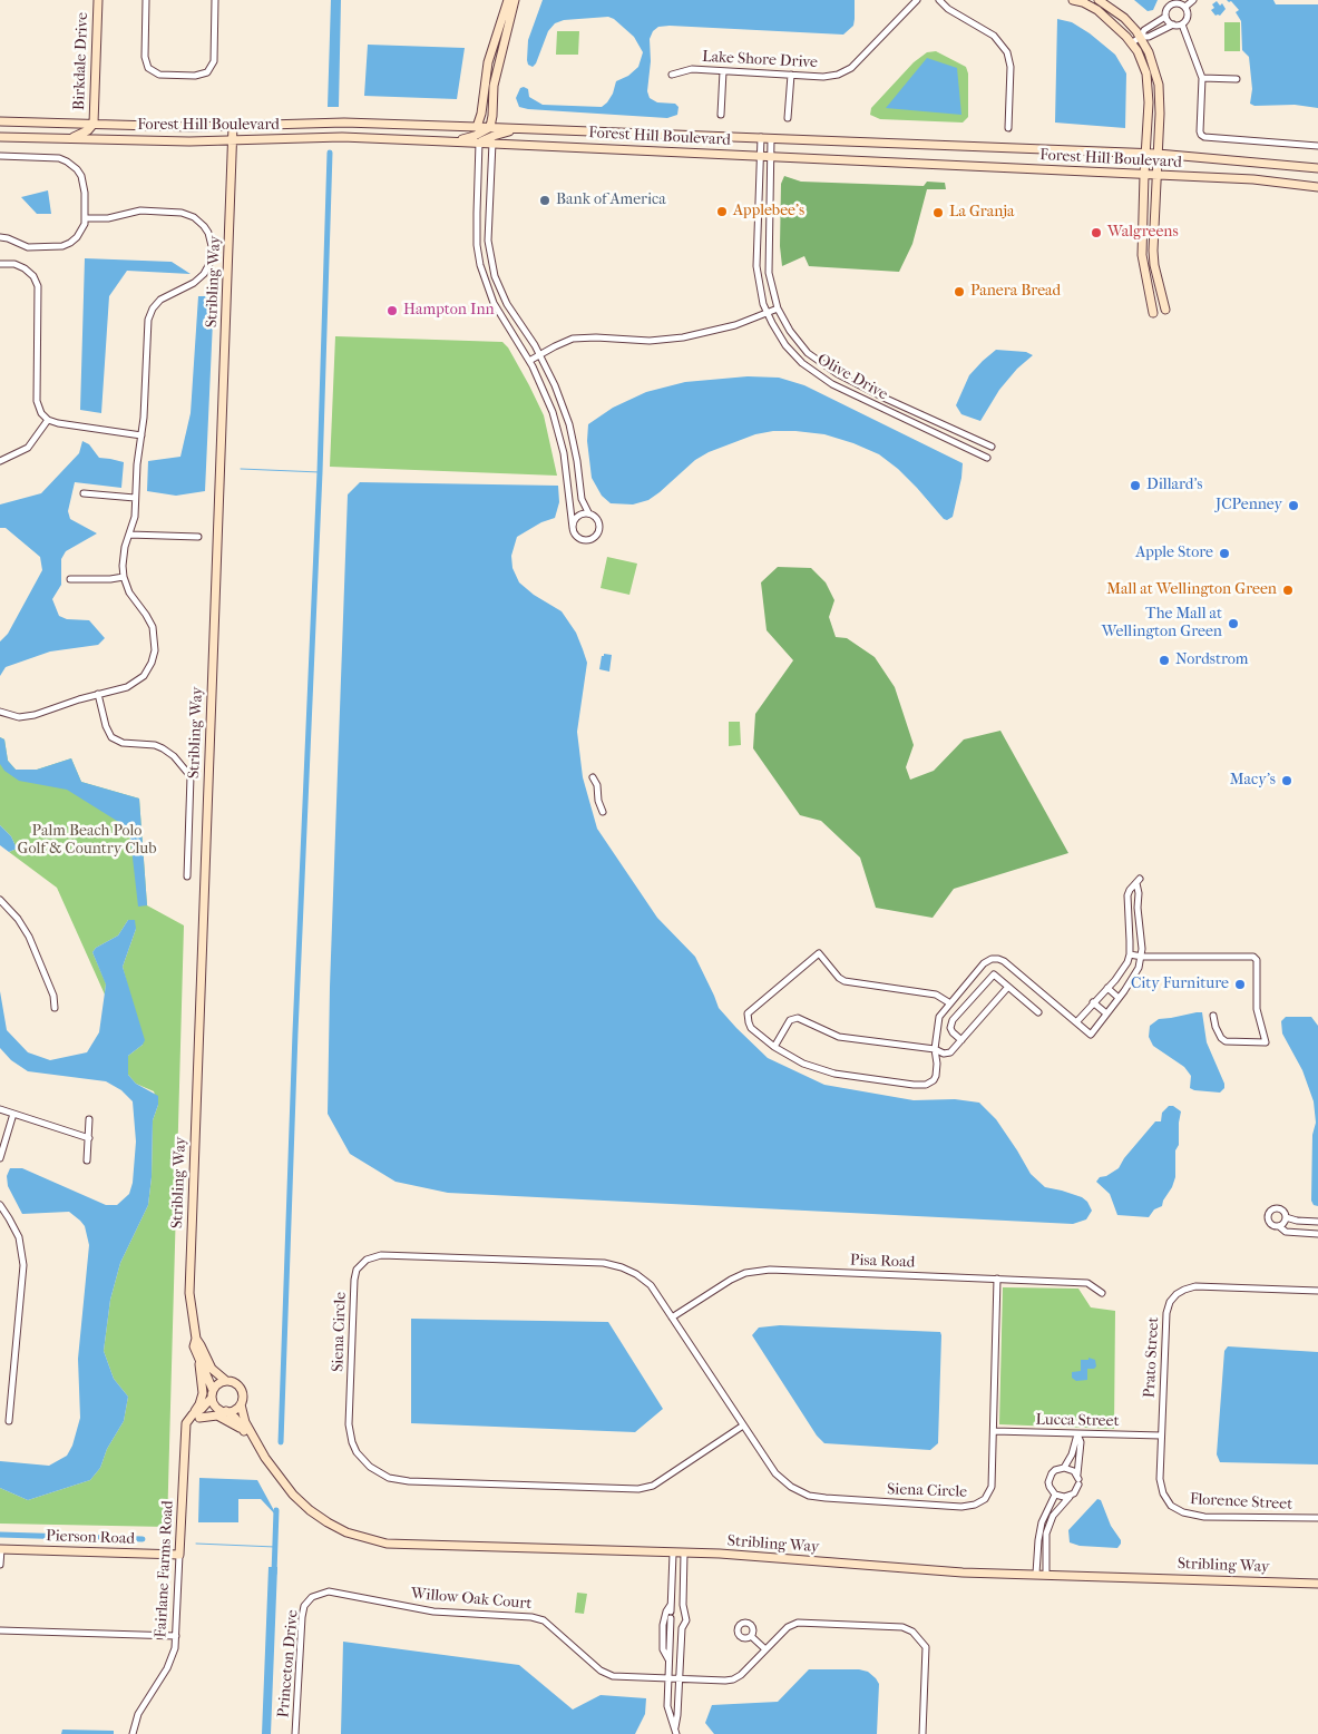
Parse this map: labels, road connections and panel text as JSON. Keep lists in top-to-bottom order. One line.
{"streets":{"street":["Lake Shore Drive","Birkdale Drive","Forest Hill Boulevard","Stribling Way","Olive Drive","Pisa Road","Siena Circle","Prato Street","Lucca Street","Florence Street","Pierson Road","Fairlane Farms Road","Willow Oak Court","Princeton Drive"]},"crossings":[["Birkdale Drive","Forest Hill Boulevard"],["Forest Hill Boulevard","Stribling Way"],["Forest Hill Boulevard","Olive Drive"],["Stribling Way","Fairlane Farms Road"],["Pisa Road","Siena Circle"],["Siena Circle","Lucca Street"],["Prato Street","Lucca Street"],["Prato Street","Florence Street"],["Lucca Street","Florence Street"],["Pierson Road","Fairlane Farms Road"],["Willow Oak Court","Princeton Drive"]],"parks":["Palm Beach Polo Golf & Country Club"],"places":["Bank of America","Applebee's","La Granja","Walgreens","Panera Bread","Hampton Inn","Dillard's","JCPenney","Apple Store","Mall at Wellington Green","The Mall at Wellington Green","Nordstrom","Macy's","City Furniture"]}
